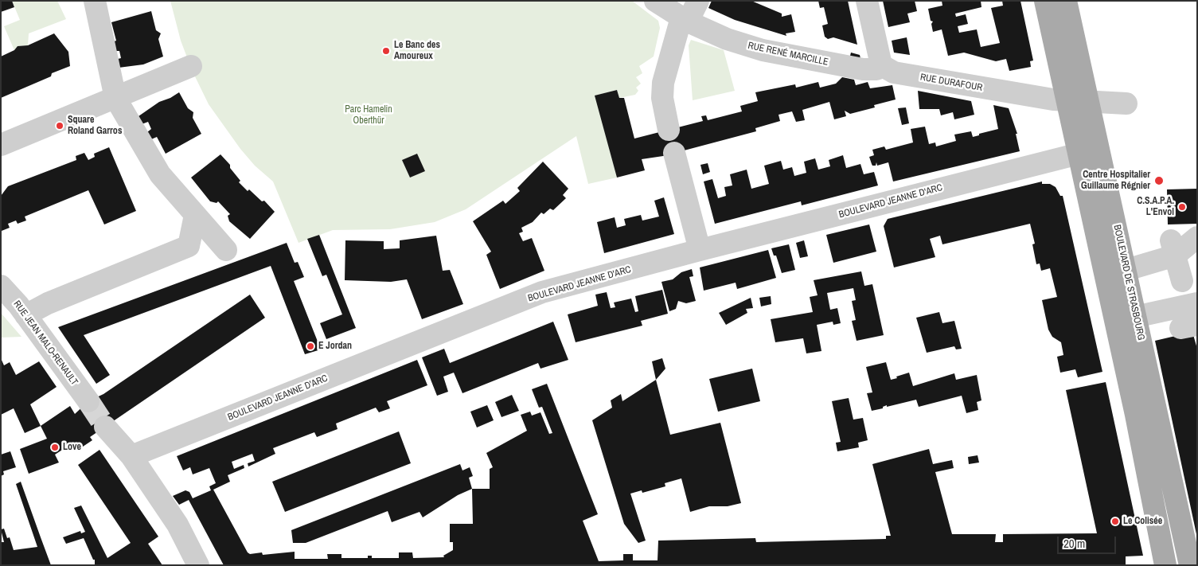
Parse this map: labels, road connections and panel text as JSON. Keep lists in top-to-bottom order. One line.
{"streets":{"main road":["BOULEVARD DE STRASBOURG"],"street":["RUE RENÉ MARCILLE","RUE DURAFOUR","BOULEVARD JEANNE D'ARC","RUE JEAN MALO-RENAULT"]},"crossings":[["RUE RENÉ MARCILLE","RUE DURAFOUR"],["RUE DURAFOUR","BOULEVARD DE STRASBOURG"],["BOULEVARD JEANNE D'ARC","BOULEVARD DE STRASBOURG"]],"parks":["Parc Hamelin Oberthür"],"places":["Le Banc des Amoureux","Square Roland Garros","Centre Hospitalier Guillaume Régnier","C.S.A.P.A. L'Envol","E Jordan","Love","Le Colisée"],"scale_bar":"20 m"}
